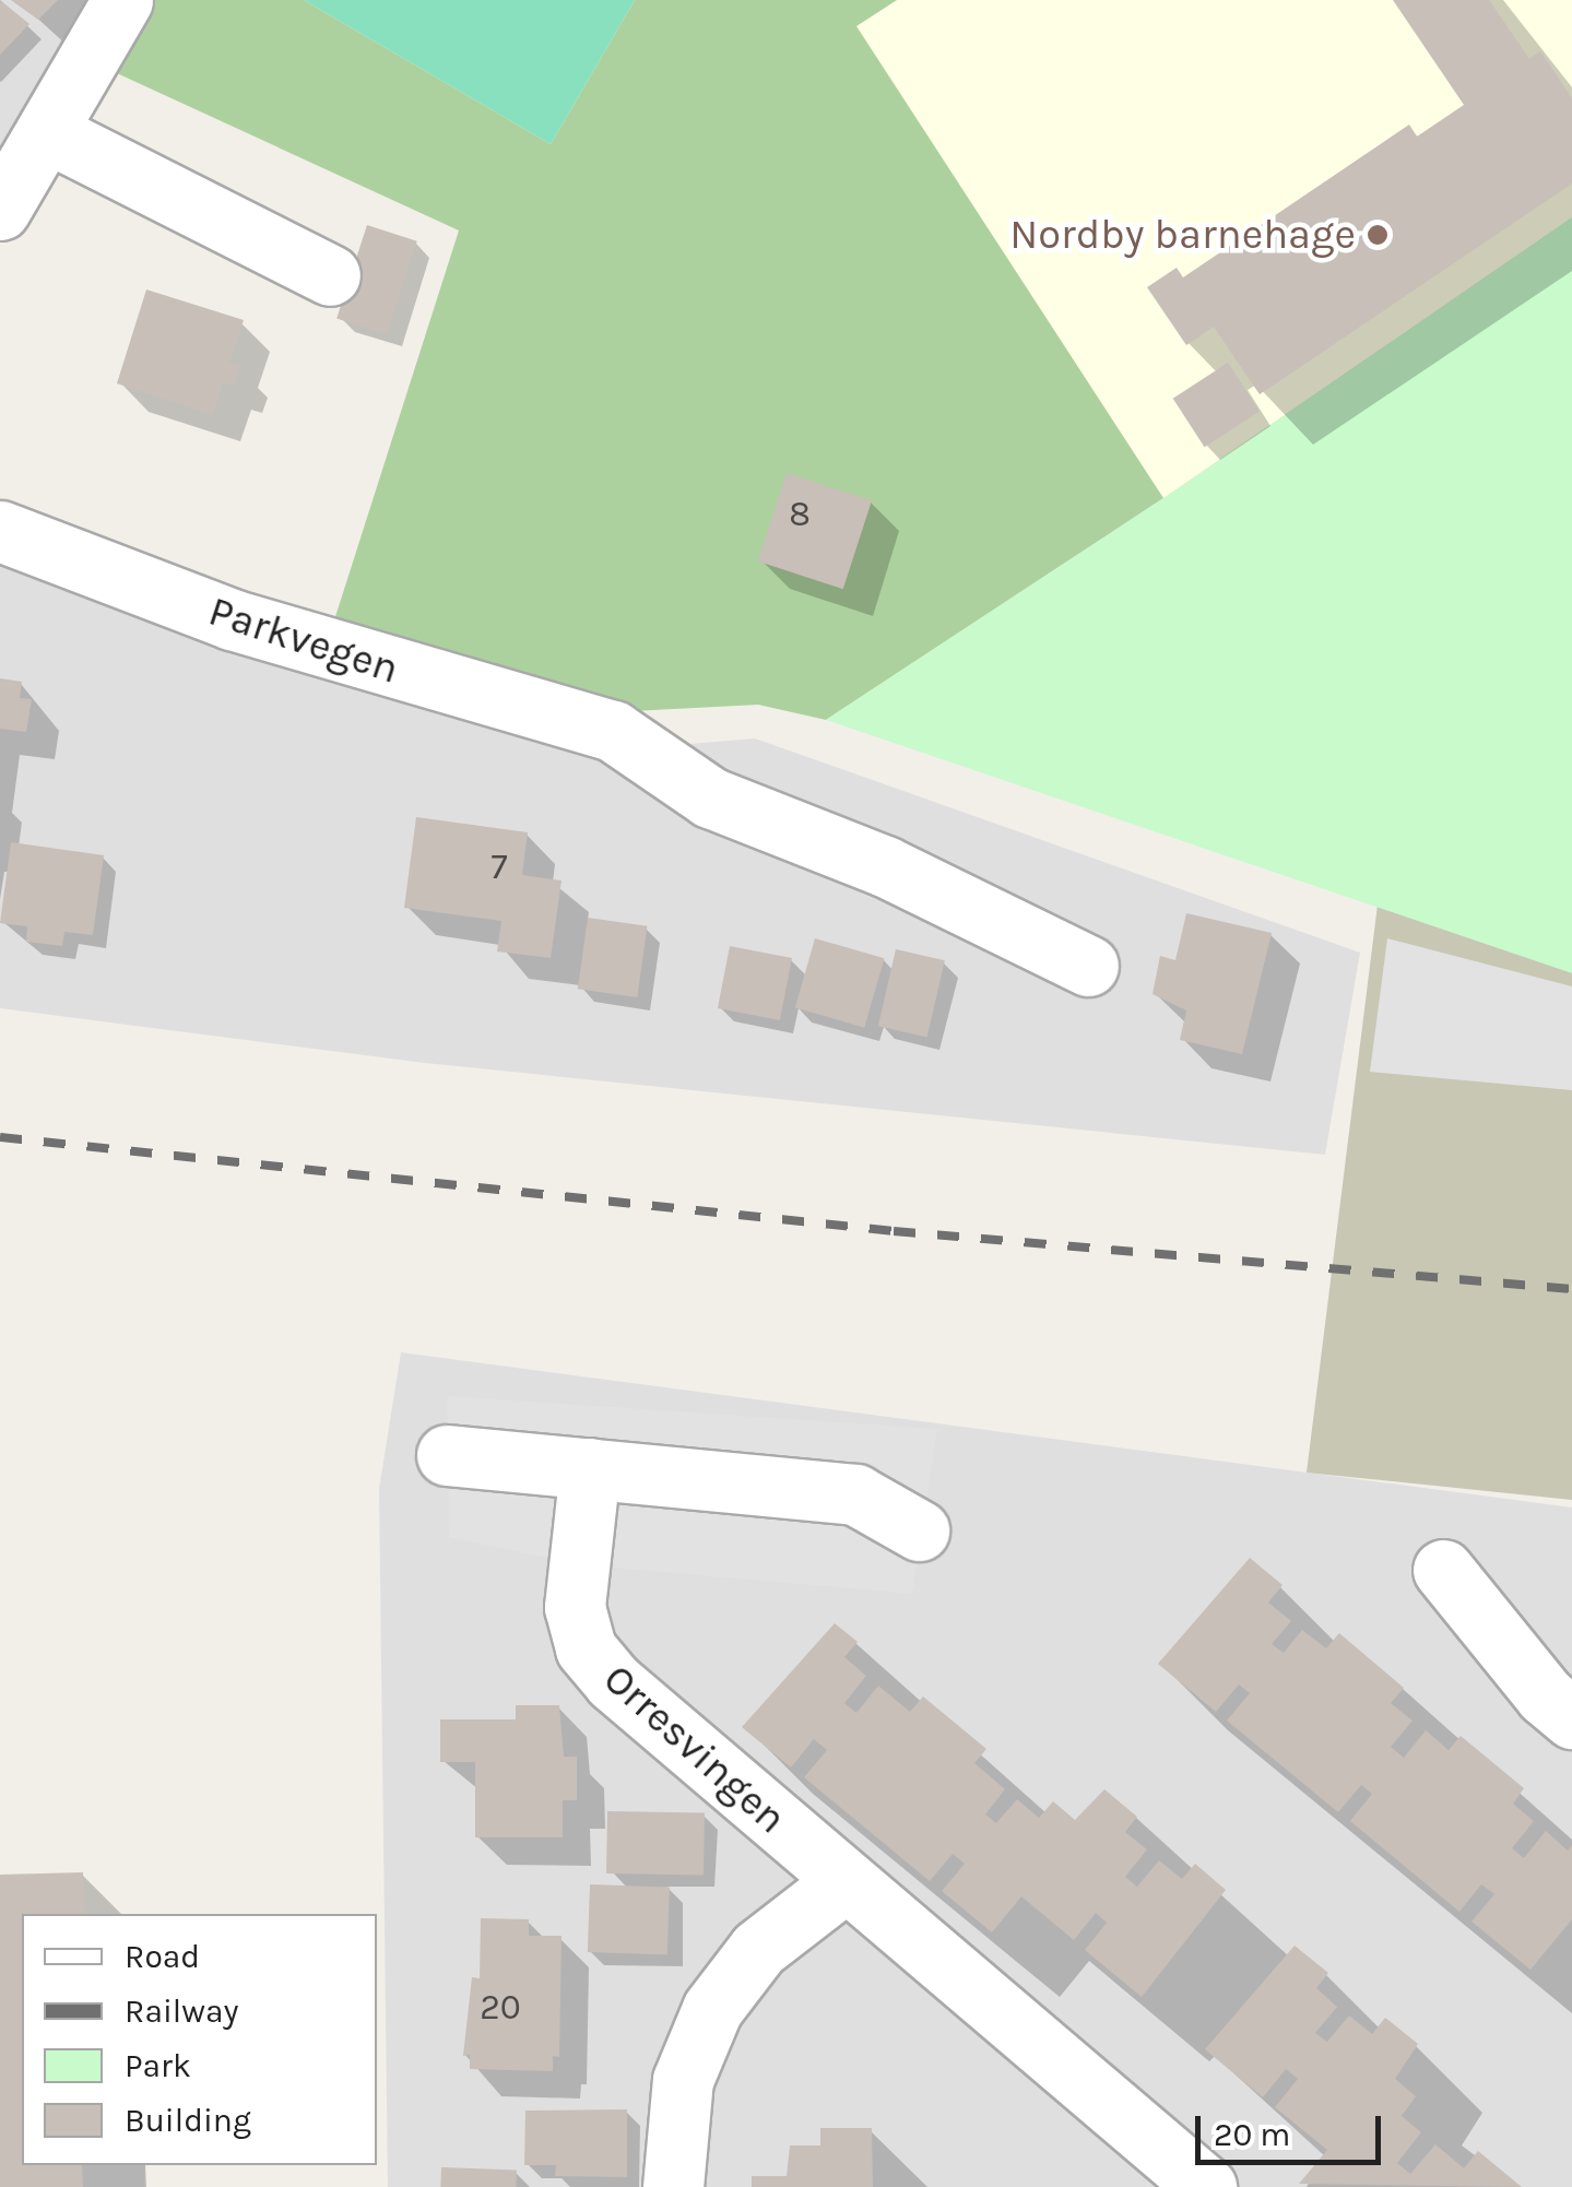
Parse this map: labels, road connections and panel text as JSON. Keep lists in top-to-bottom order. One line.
{"streets":{"street":["Parkvegen","Orresvingen"]},"places":["Nordby barnehage"],"house_numbers":["8","7","20"],"legend":["Road","Railway","Park","Building"],"scale_bar":"20 m"}
